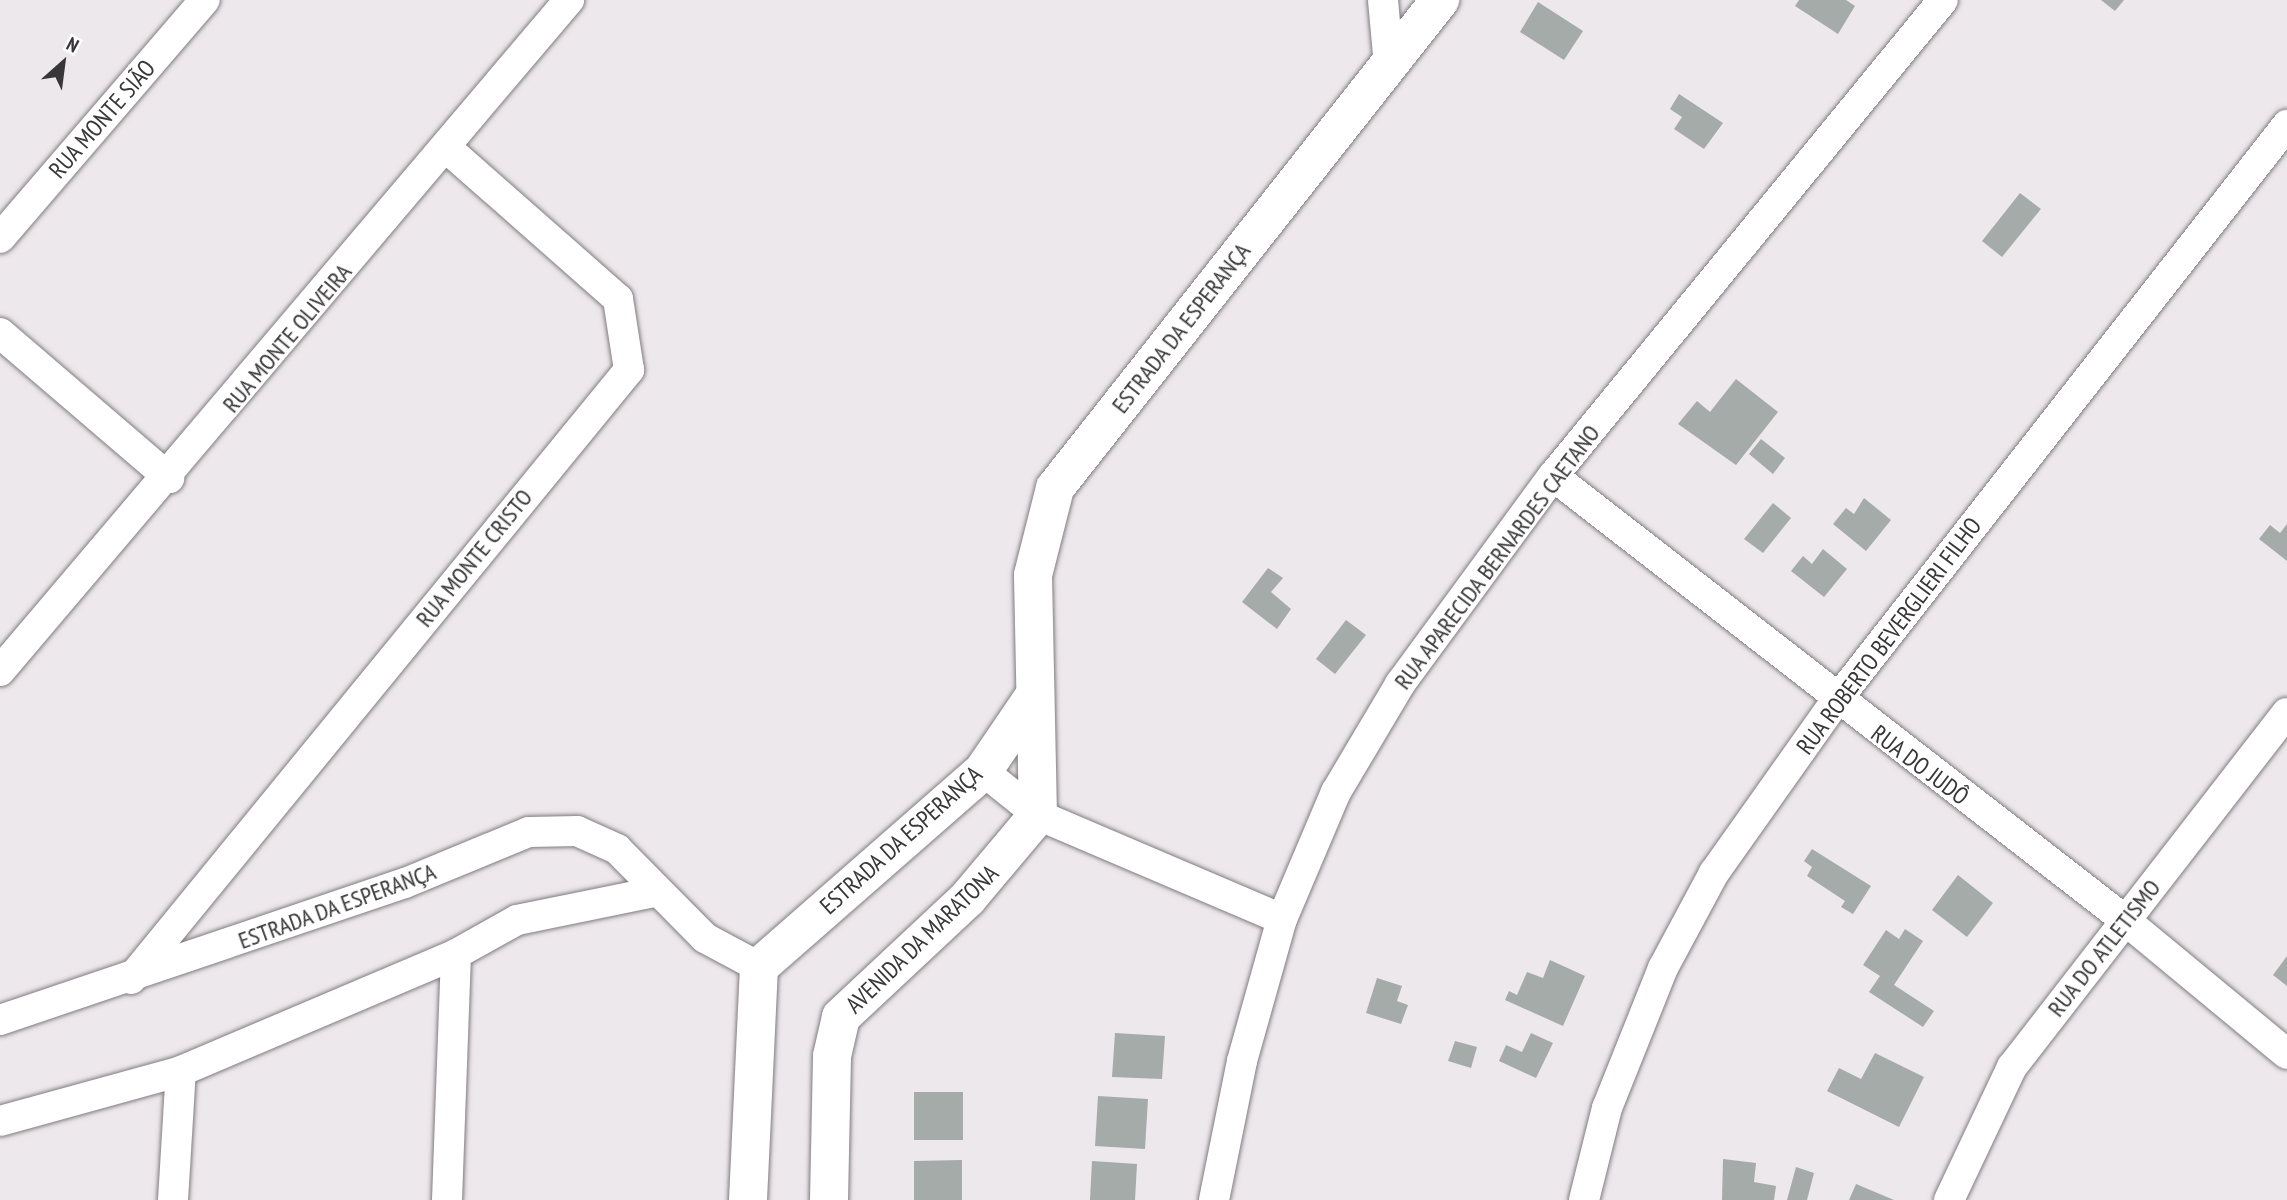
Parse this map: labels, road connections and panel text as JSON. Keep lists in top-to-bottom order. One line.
{"streets":{"street":["RUA MONTE SIÃO","ESTRADA DA ESPERANÇA","RUA MONTE OLIVEIRA","RUA APARECIDA BERNARDES CAETANO","RUA MONTE CRISTO","RUA ROBERTO BEVERGLIERI FILHO","RUA DO JUDÔ","AVENIDA DA MARATONA","RUA DO ATLETISMO"]},"crossings":[["ESTRADA DA ESPERANÇA","RUA MONTE CRISTO"],["ESTRADA DA ESPERANÇA","AVENIDA DA MARATONA"],["RUA MONTE OLIVEIRA","RUA MONTE CRISTO"],["RUA APARECIDA BERNARDES CAETANO","RUA DO JUDÔ"],["RUA ROBERTO BEVERGLIERI FILHO","RUA DO JUDÔ"],["RUA DO JUDÔ","RUA DO ATLETISMO"]],"north":"top right"}
